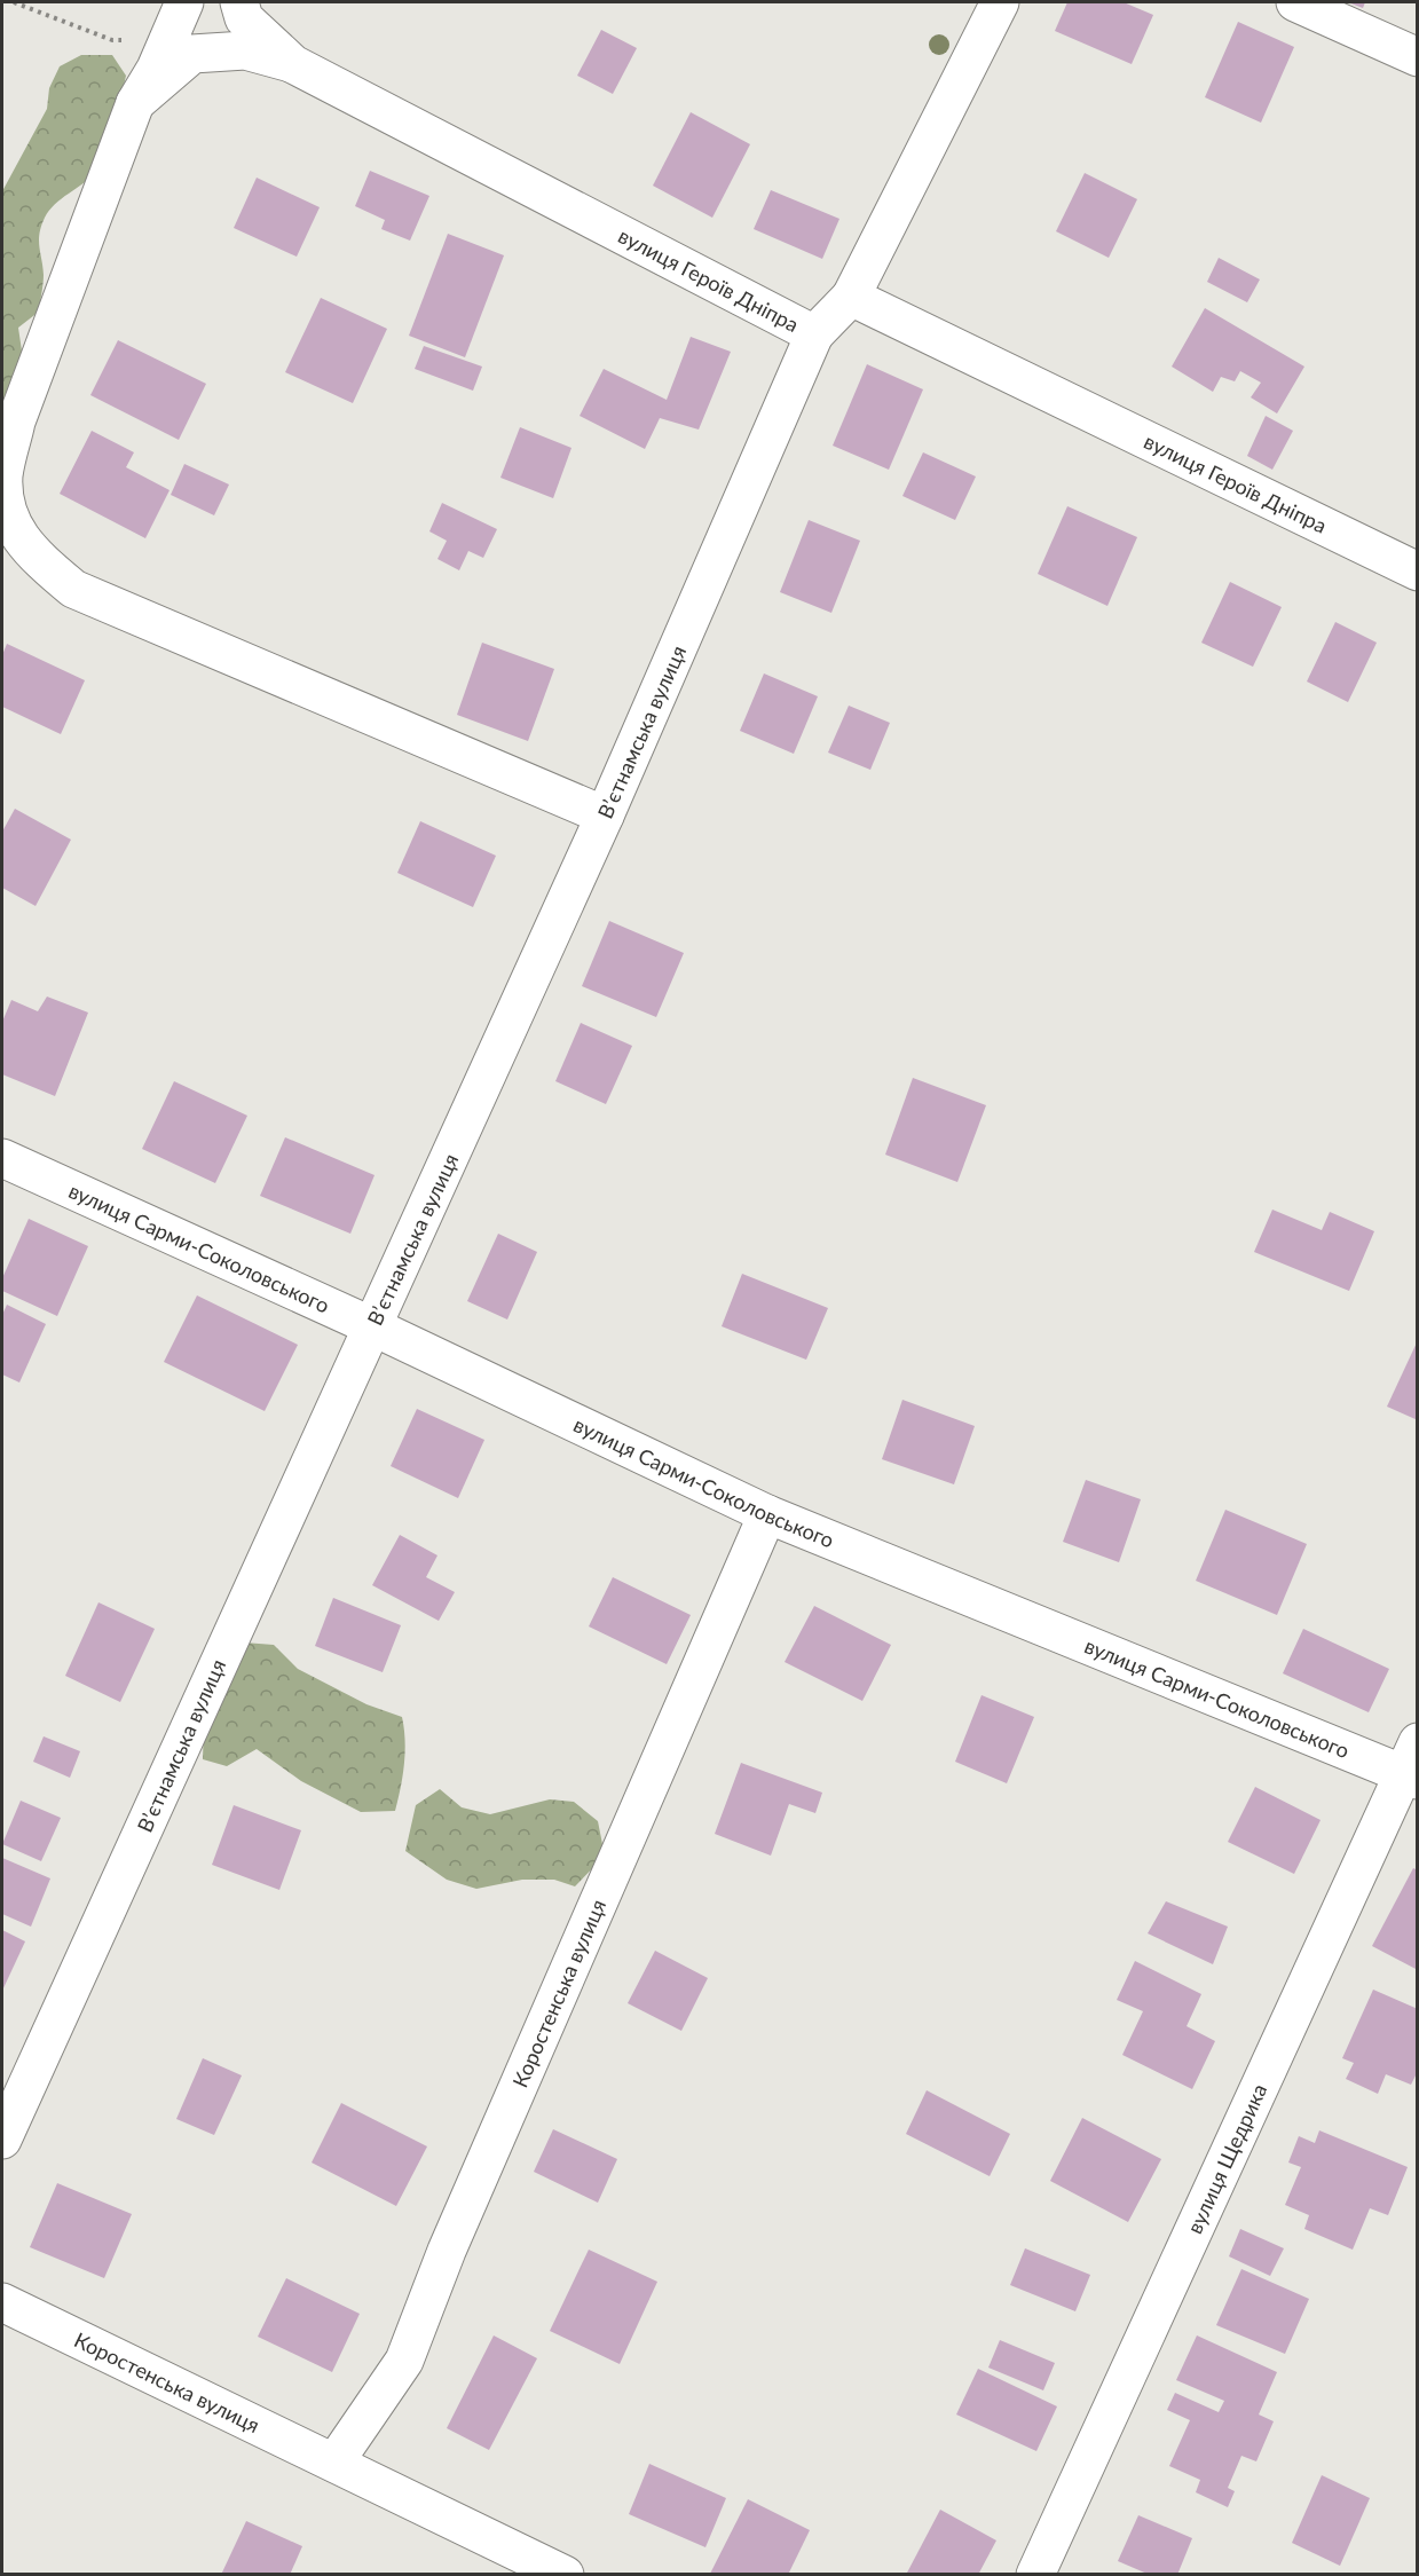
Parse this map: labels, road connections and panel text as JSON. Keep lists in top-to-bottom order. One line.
{"streets":{"street":["вулиця Героїв Дніпра","Вʼєтнамська вулиця","вулиця Сарми-Соколовського","Коростенська вулиця","вулиця Щедрика"]},"crossings":[["вулиця Героїв Дніпра","Вʼєтнамська вулиця"],["Вʼєтнамська вулиця","вулиця Сарми-Соколовського"],["вулиця Сарми-Соколовського","Коростенська вулиця"],["вулиця Сарми-Соколовського","вулиця Щедрика"]]}
